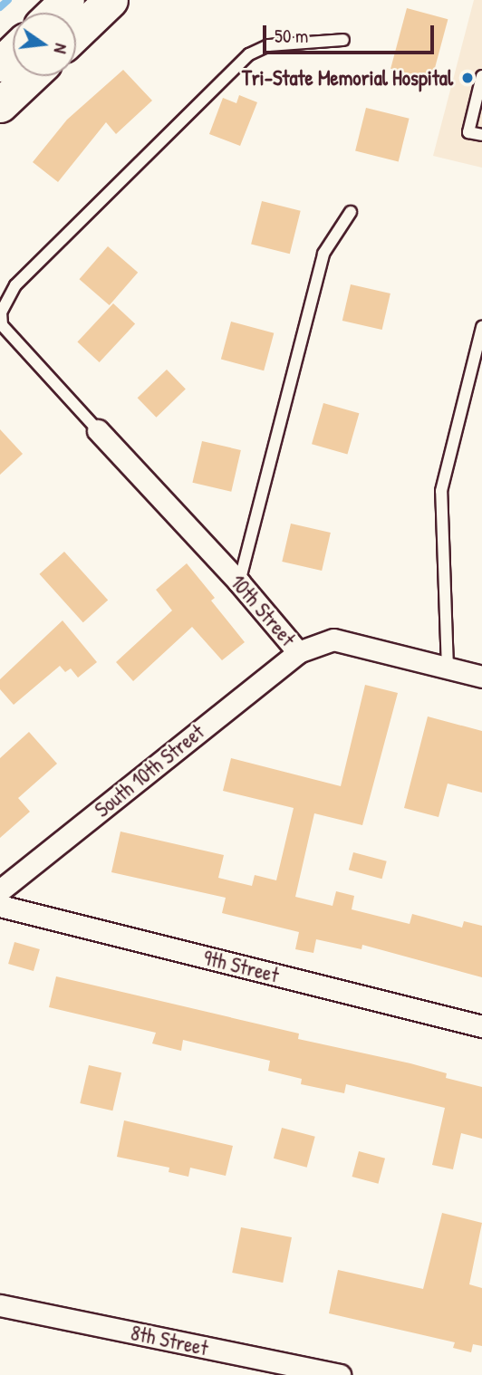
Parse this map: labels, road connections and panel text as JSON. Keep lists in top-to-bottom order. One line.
{"streets":{"street":["10th Street","South 10th Street","9th Street","8th Street"]},"crossings":[["10th Street","South 10th Street"]],"places":["Tri-State Memorial Hospital"],"scale_bar":"50 m","north":"right"}
